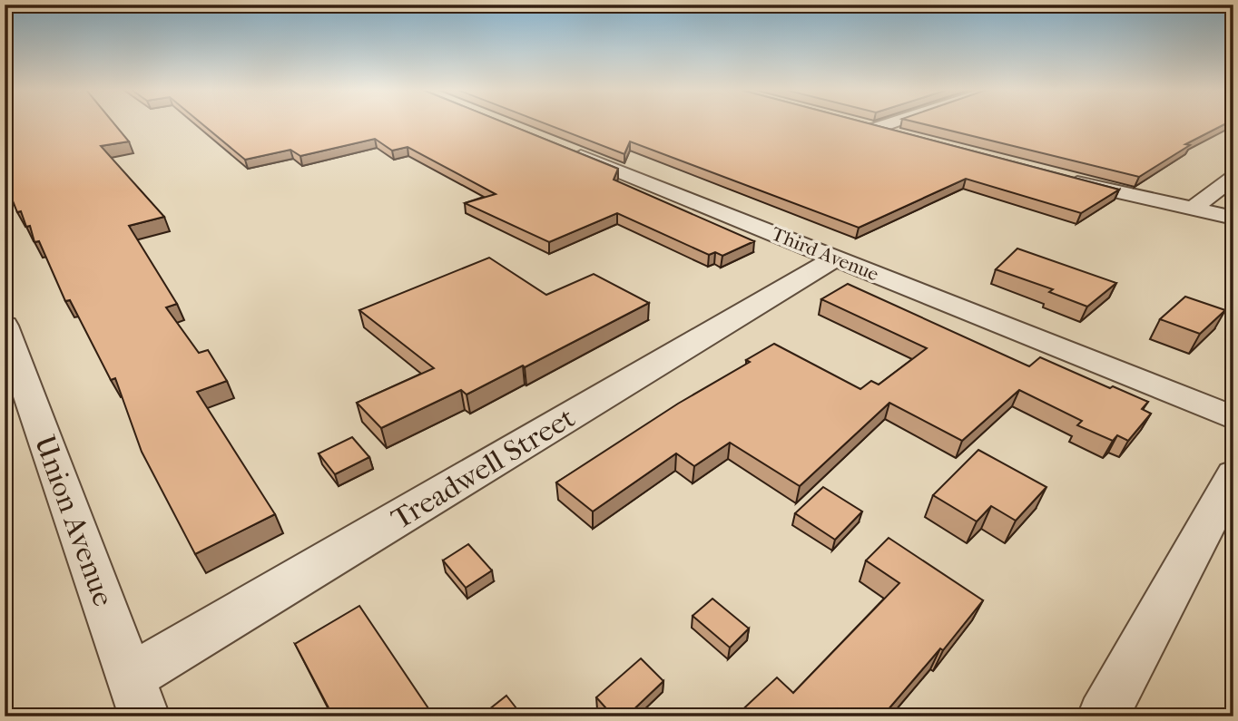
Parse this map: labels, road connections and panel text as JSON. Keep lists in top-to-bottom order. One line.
{"streets":{"street":["Third Avenue","Treadwell Street","Union Avenue"]},"crossings":[["Third Avenue","Treadwell Street"],["Treadwell Street","Union Avenue"]]}
